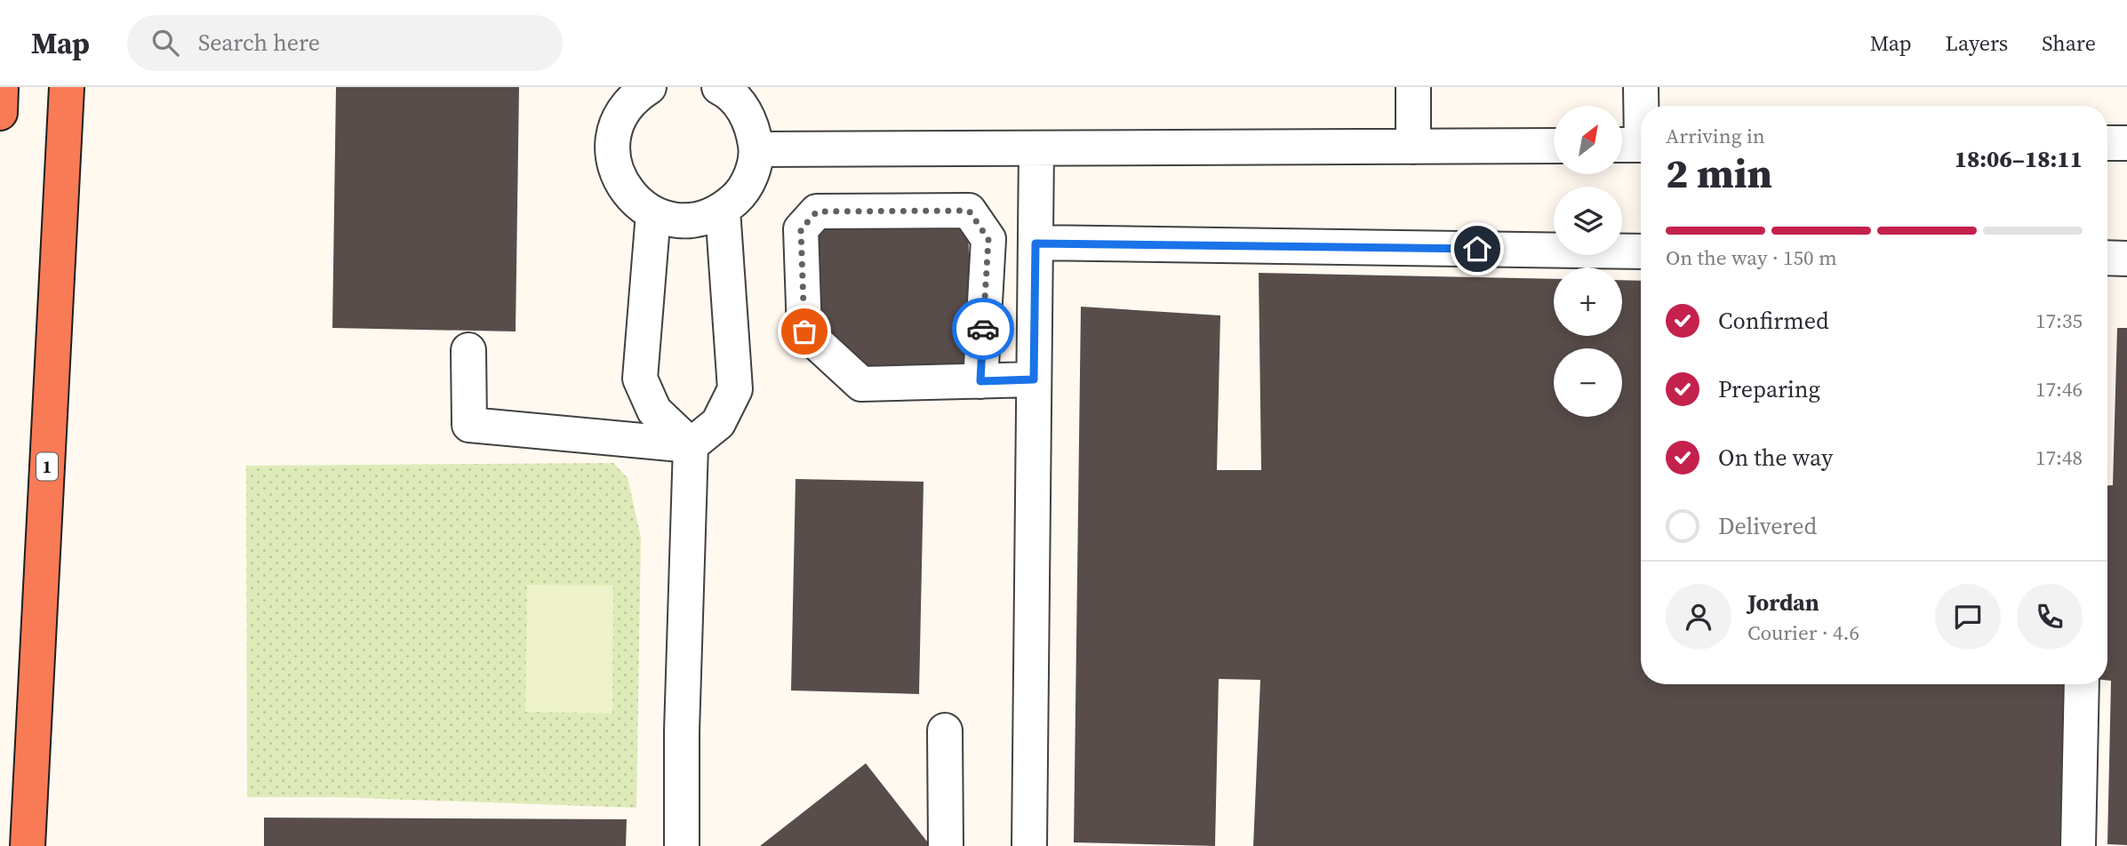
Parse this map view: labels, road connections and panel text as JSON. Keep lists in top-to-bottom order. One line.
{"streets":{"highway":["1"]},"north":"top right","page":{"header":"Map","search":"Search here","nav":["Map","Layers","Share"],"map_buttons":["+","−"],"heading":["2 min","Arriving in","18:06–18:11"],"panel":["Jordan","Courier · 4.6"],"bar":"On the way · 150 m","list":[["Confirmed","17:35"],["Preparing","17:46"],["On the way","17:48"],"Delivered"]}}
